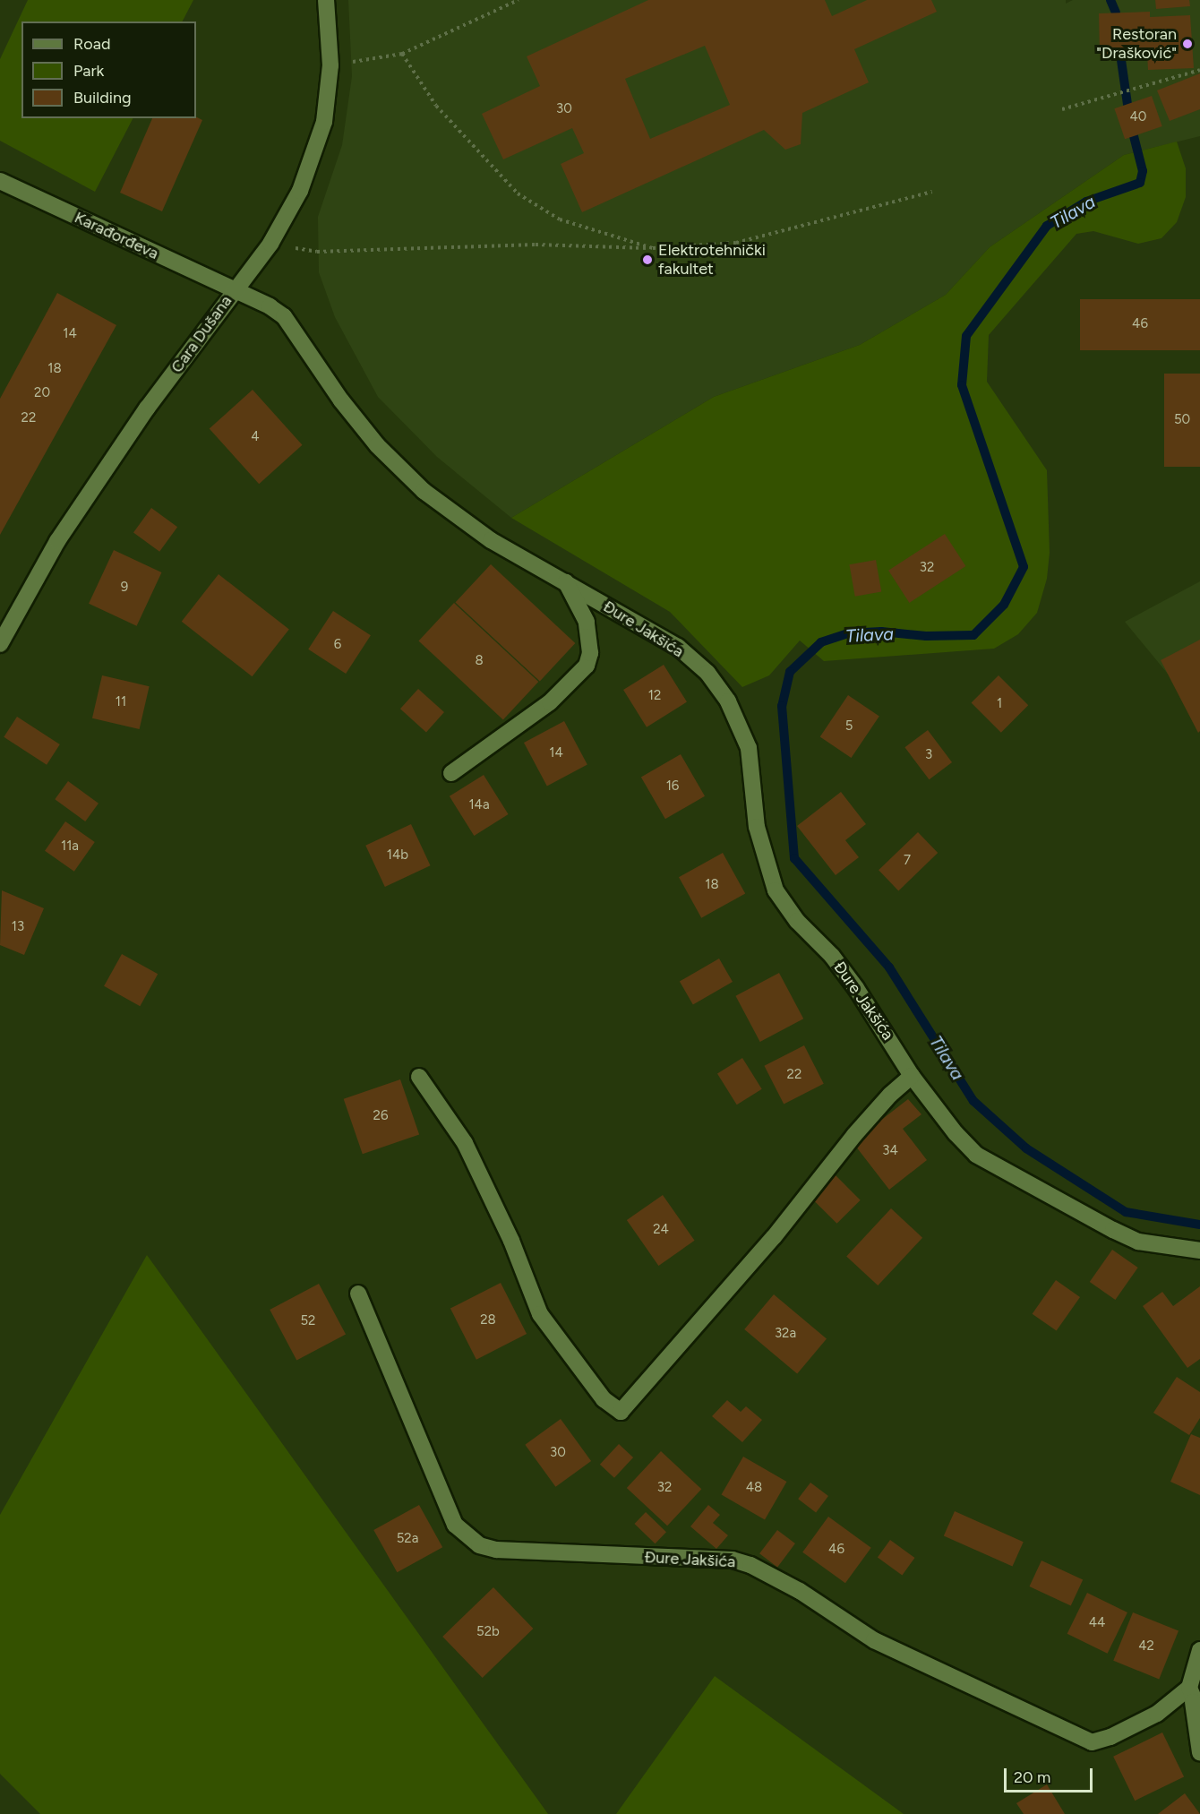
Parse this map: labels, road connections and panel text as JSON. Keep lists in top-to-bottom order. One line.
{"streets":{"street":["Karađorđeva","Cara Dušana","Đure Jakšića"]},"crossings":[["Karađorđeva","Cara Dušana"],["Karađorđeva","Đure Jakšića"],["Cara Dušana","Đure Jakšića"]],"water":["Tilava"],"places":["Restoran \"Drašković\"","Elektrotehnički fakultet"],"house_numbers":["30","40","46","14","18","20","22","50","4","32","9","6","8","12","11","1","5","14","3","16","14a","11a","14b","7","18","13","22","26","34","24","28","52","32a","30","32","48","52a","46","44","52b","42"],"legend":["Road","Park","Building"],"scale_bar":"20 m"}
